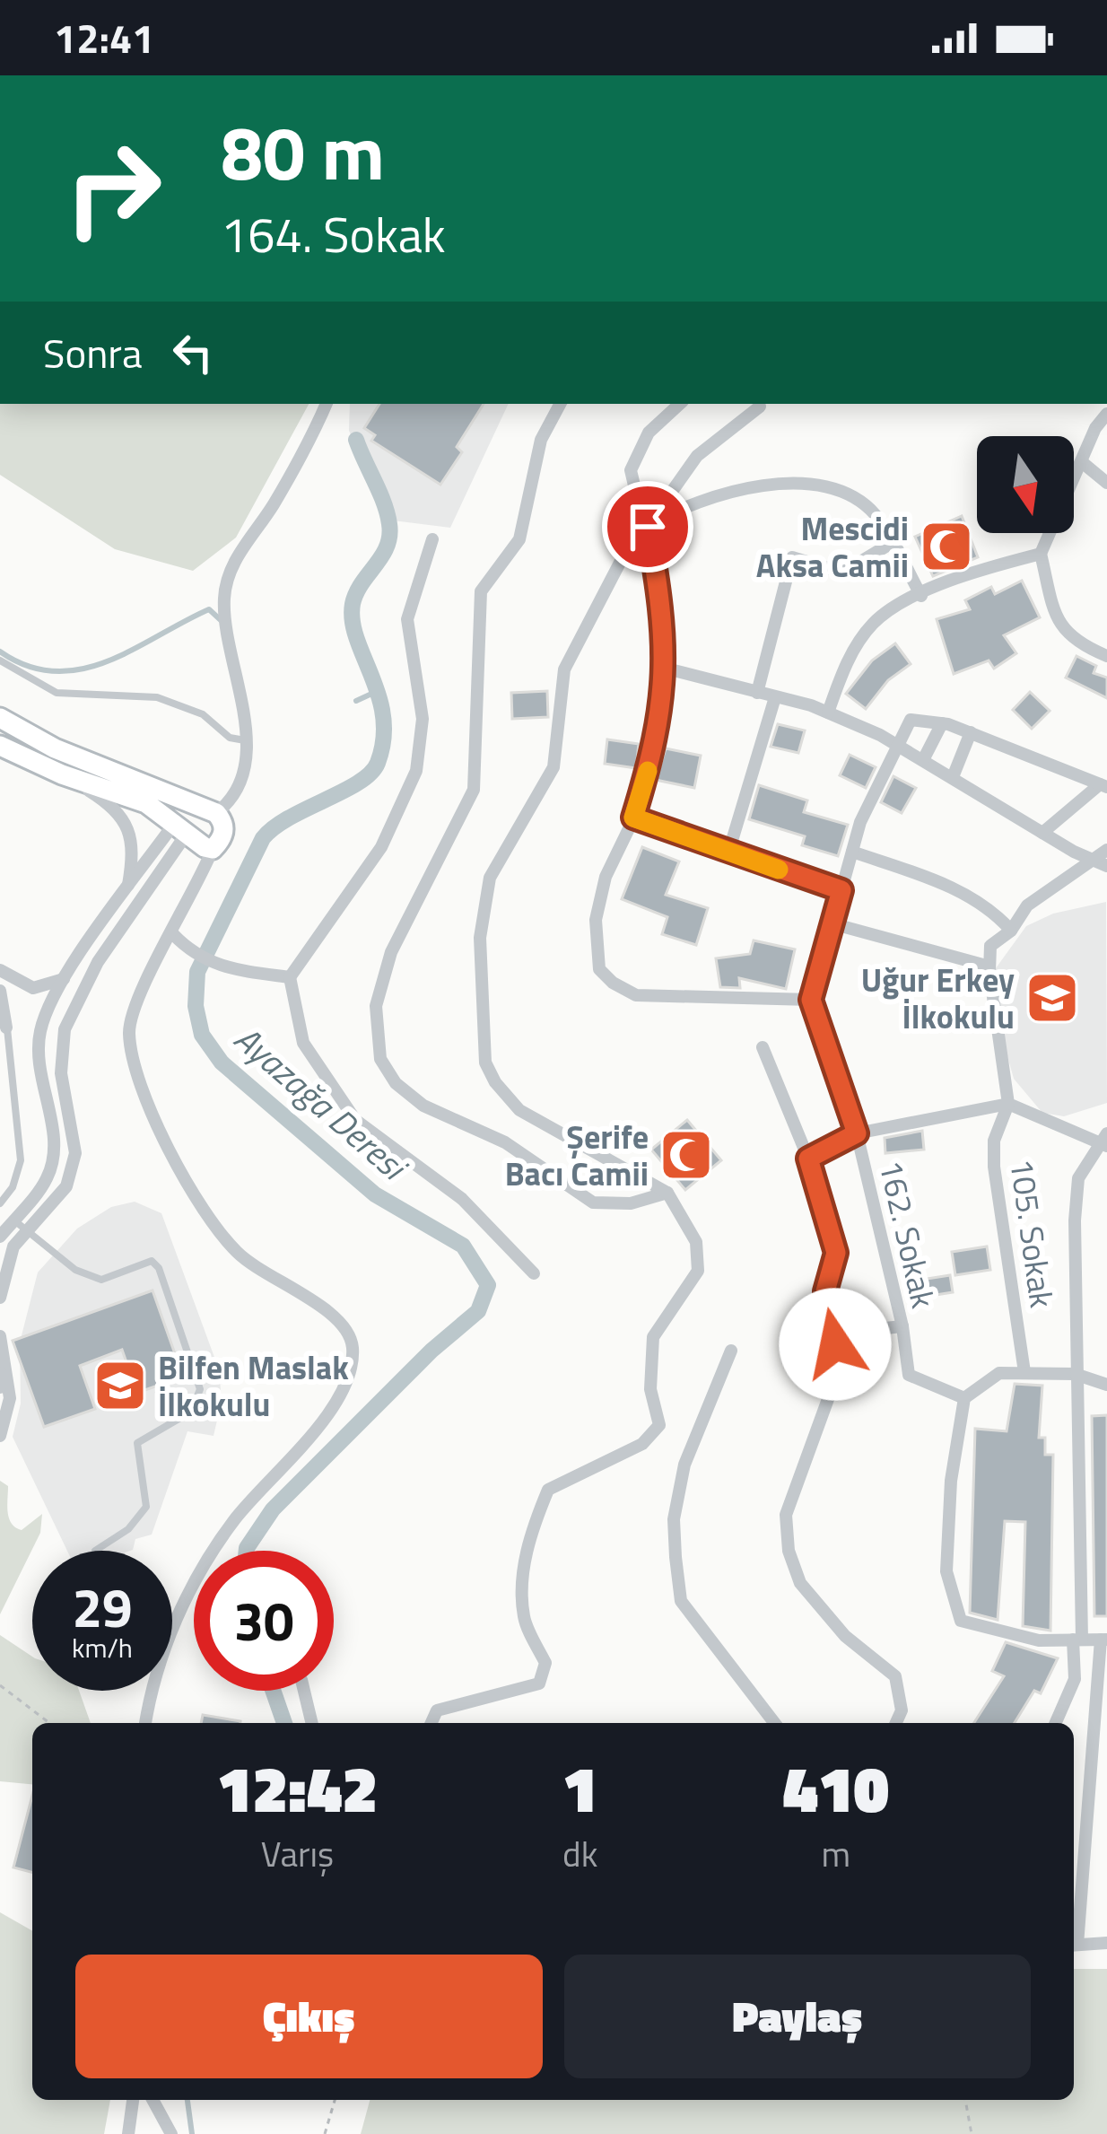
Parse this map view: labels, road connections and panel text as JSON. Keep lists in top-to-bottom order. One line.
{"streets":{"street":["105. Sokak","162. Sokak"]},"water":["Ayazağa Deresi"],"places":{"mosque":["Mescidi Aksa Camii","Şerife Bacı Camii"],"school or university":["Uğur Erkey İlkokulu","Bilfen Maslak İlkokulu"]},"north":"bottom","page":{"status":"12:41","turn":["80 m","164. Sokak"],"then":"Sonra","speed":"29 km/h","limit":"30","eta":["12:42","Varış","1","dk","410","m"],"buttons":["Çıkış","Paylaş"]}}
